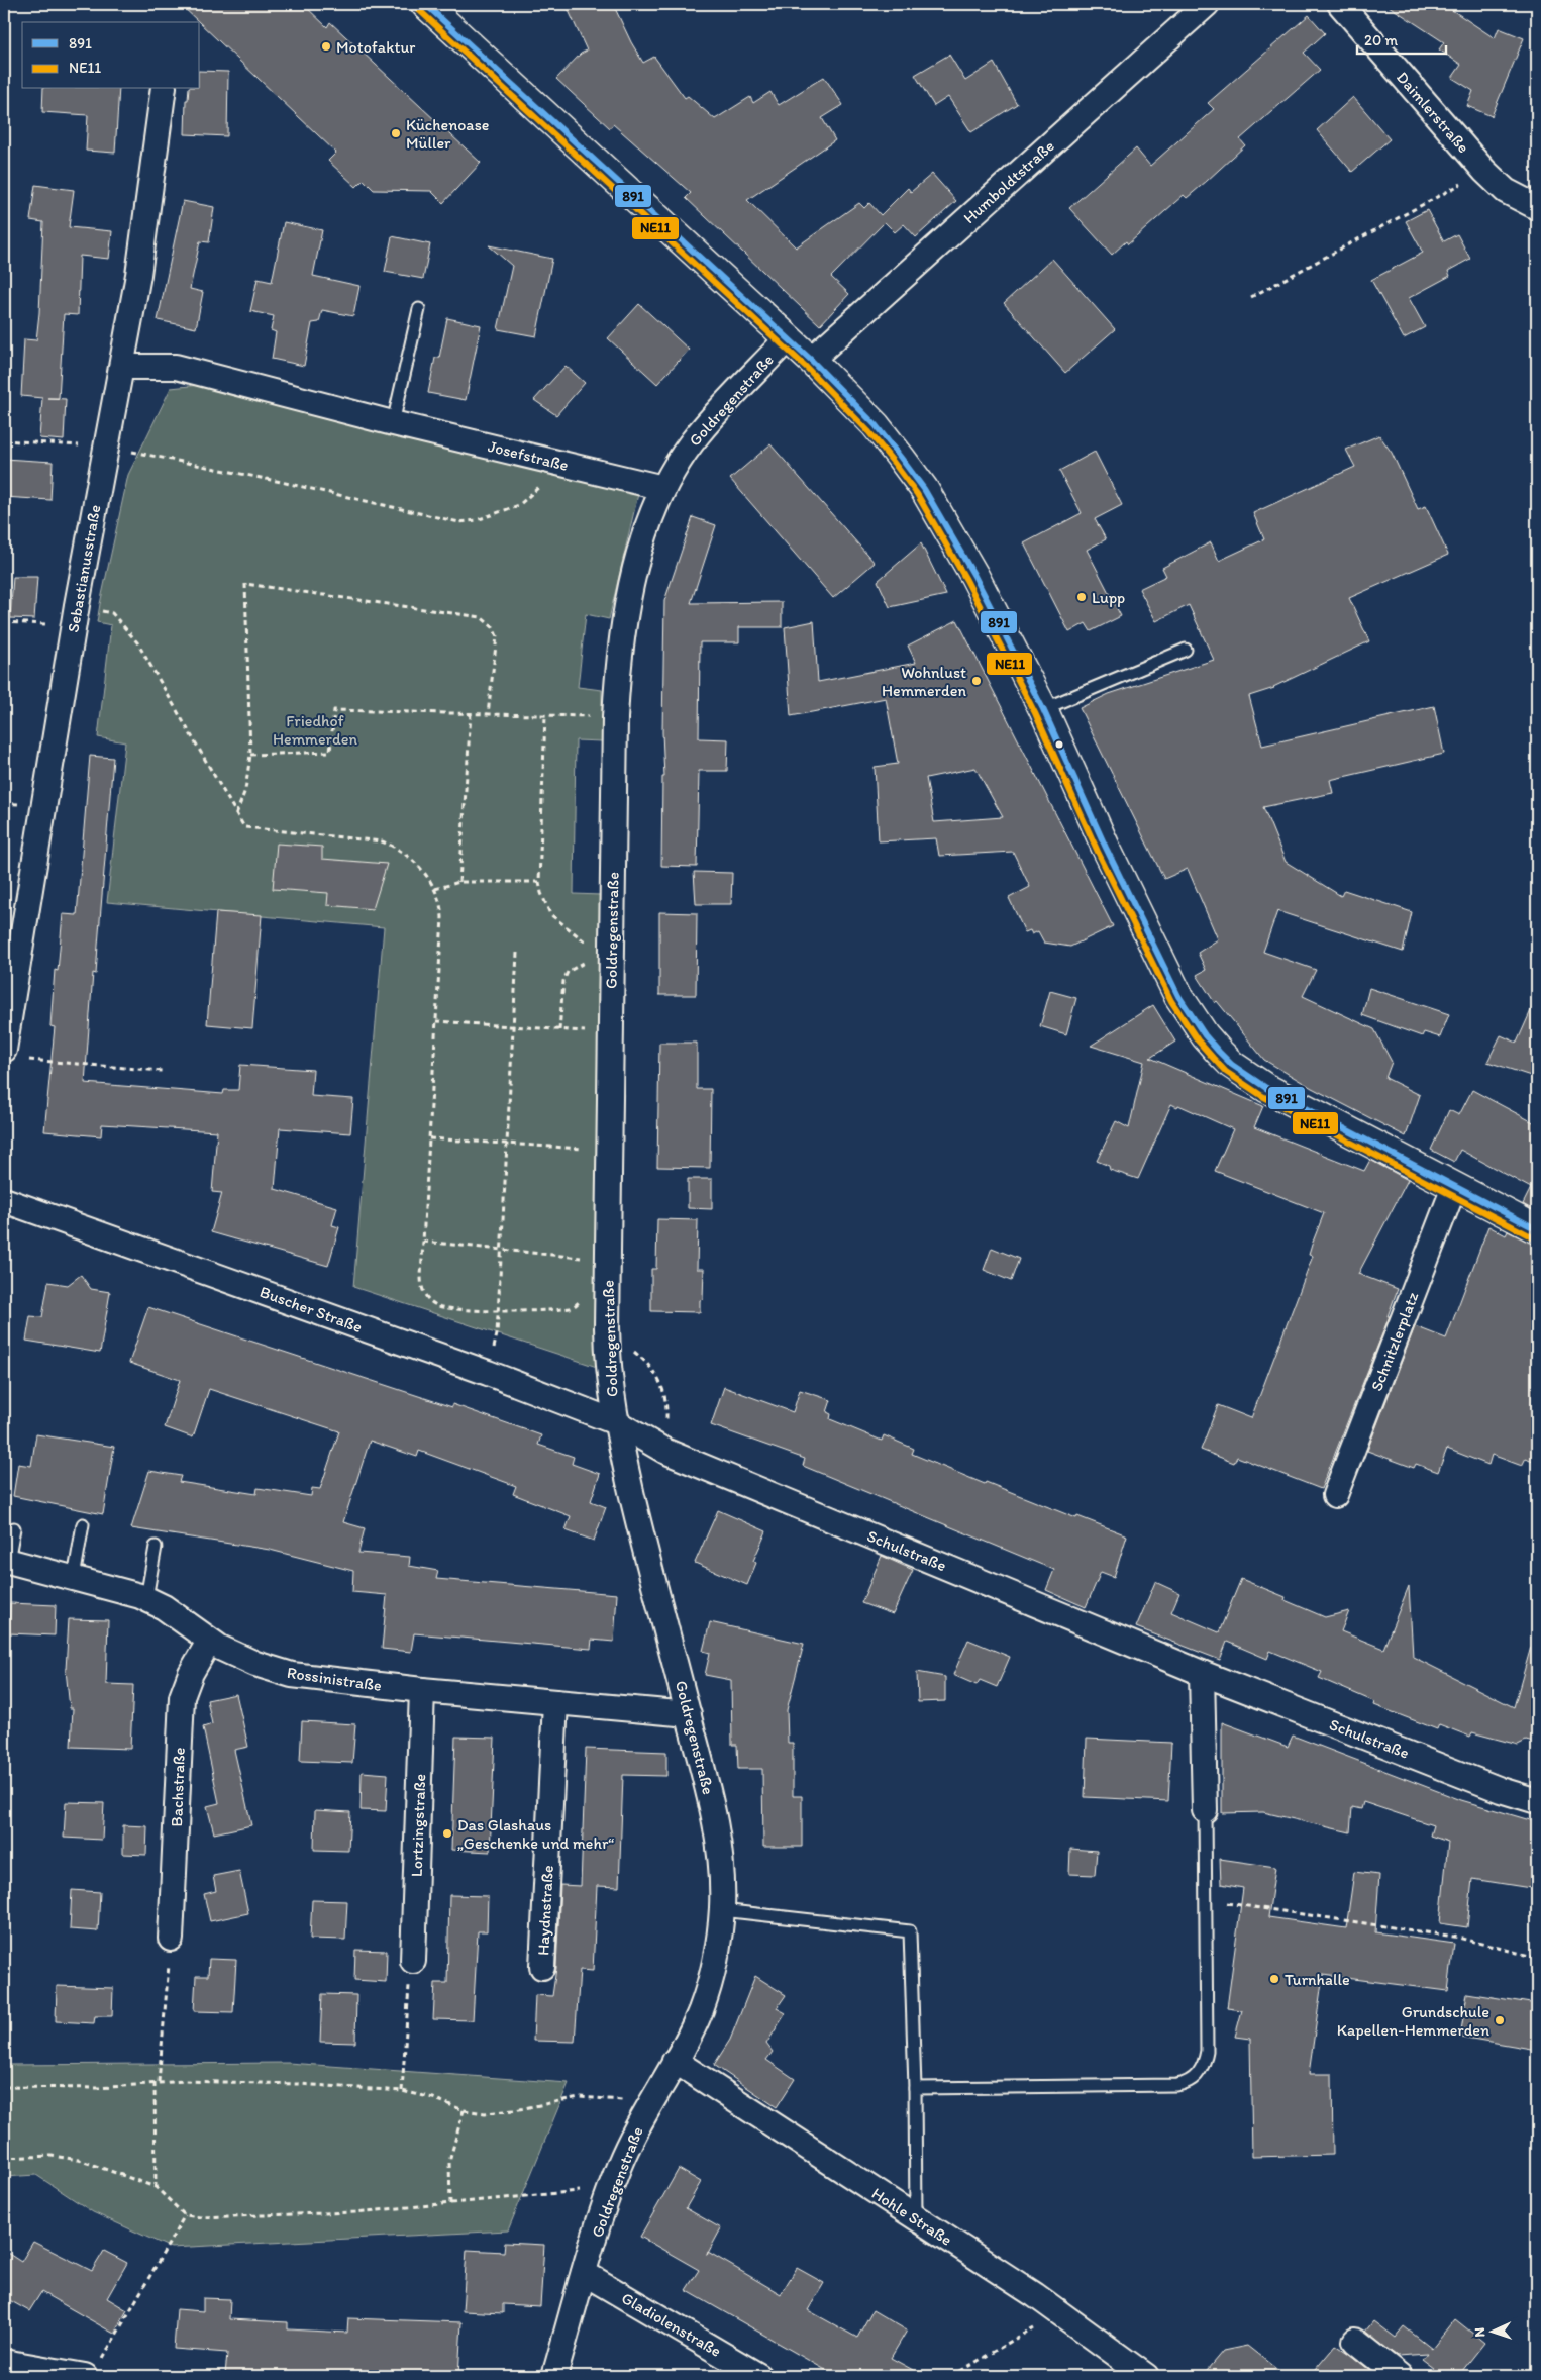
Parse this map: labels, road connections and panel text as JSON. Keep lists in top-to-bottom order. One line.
{"streets":{"street":["Daimlerstraße","Humboldtstraße","Goldregenstraße","Josefstraße","Sebastianusstraße","Buscher Straße","Schnitzlerplatz","Schulstraße","Rossinistraße","Bachstraße","Lortzingstraße","Haydnstraße","Hohle Straße","Gladiolenstraße"]},"crossings":[["Goldregenstraße","Josefstraße"],["Goldregenstraße","Buscher Straße"],["Goldregenstraße","Schulstraße"],["Goldregenstraße","Rossinistraße"],["Goldregenstraße","Hohle Straße"],["Goldregenstraße","Gladiolenstraße"],["Josefstraße","Sebastianusstraße"],["Buscher Straße","Schulstraße"],["Rossinistraße","Bachstraße"],["Rossinistraße","Lortzingstraße"],["Rossinistraße","Haydnstraße"]],"parks":["Friedhof Hemmerden"],"places":["Motofaktur","Küchenoase Müller","Lupp","Wohnlust Hemmerden","Das Glashaus „Geschenke und mehr“","Turnhalle","Grundschule Kapellen-Hemmerden"],"lines":["transit line 891","transit line NE11"],"legend":["891","NE11"],"scale_bar":"20 m","north":"left"}
